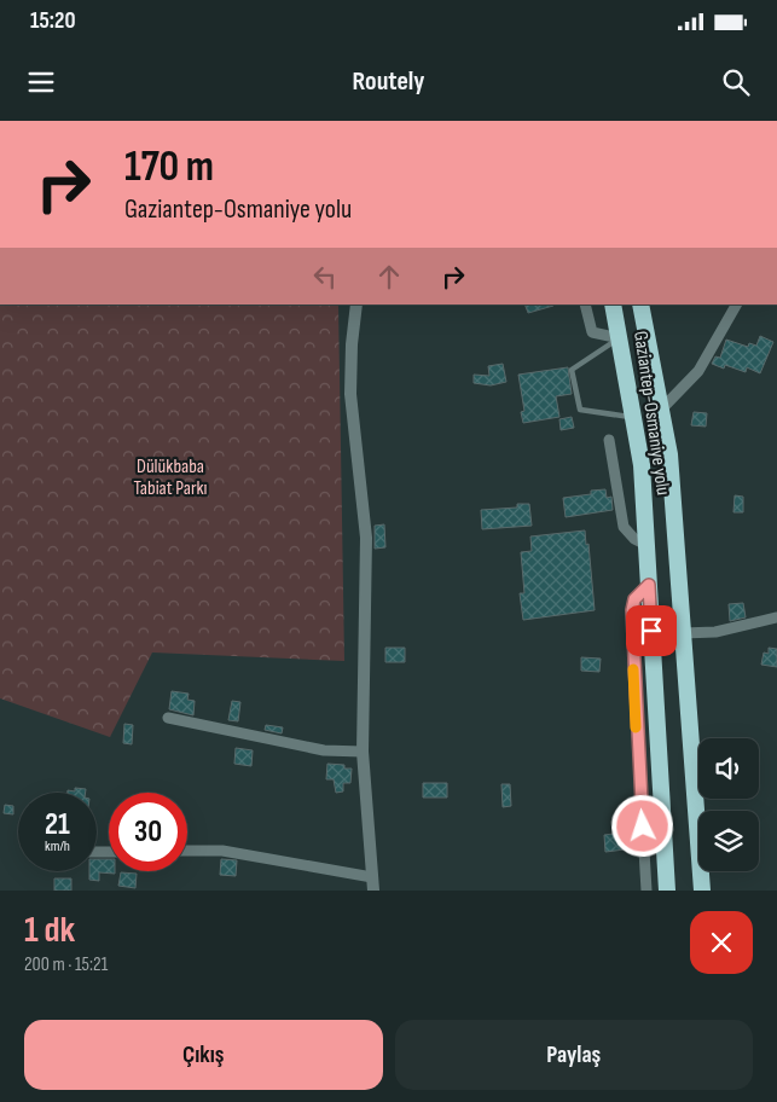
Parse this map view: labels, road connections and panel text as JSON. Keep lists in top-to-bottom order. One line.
{"streets":{"highway":["Gaziantep-Osmaniye yolu"]},"parks":["Dülükbaba Tabiat Parkı"],"page":{"status":"15:20","header":"Routely","turn":["170 m","Gaziantep-Osmaniye yolu"],"speed":"21 km/h","limit":"30","heading":["1 dk","200 m · 15:21"],"buttons":["Çıkış","Paylaş"]}}
